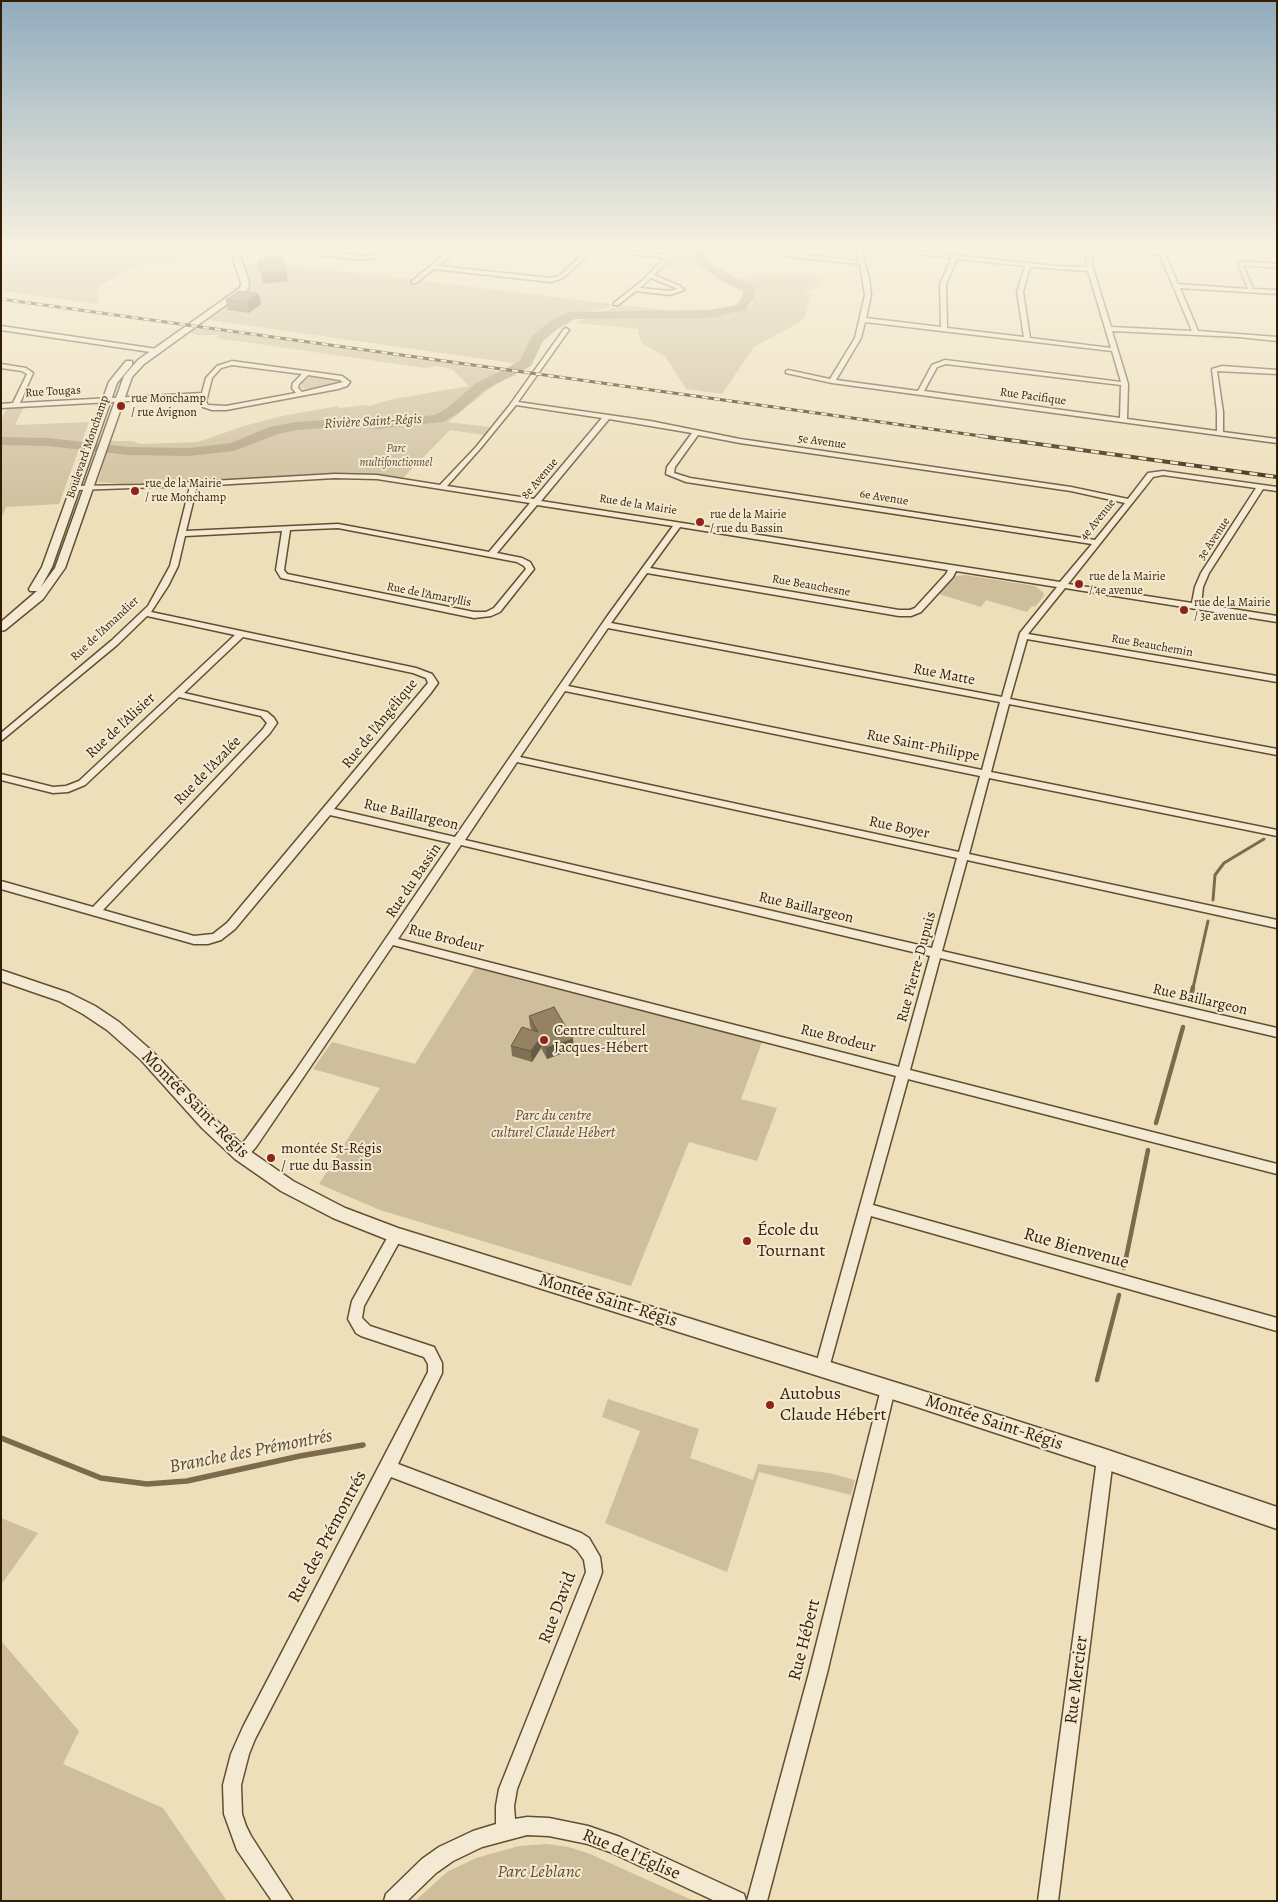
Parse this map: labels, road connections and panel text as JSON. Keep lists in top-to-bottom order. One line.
{"streets":{"street":["Rue Tougas","Rue Pacifique","5e Avenue","Boulevard Monchamp","8e Avenue","6e Avenue","Rue de la Mairie","4e Avenue","3e Avenue","Rue Beauchesne","Rue de l'Amaryllis","Rue de l'Amandier","Rue Beauchemin","Rue Matte","Rue de l'Angélique","Rue de l'Alisier","Rue Saint-Philippe","Rue de l'Azalée","Rue Baillargeon","Rue Boyer","Rue du Bassin","Rue Brodeur","Rue Pierre-Dupuis","Montée Saint-Régis","Rue Bienvenue","Rue des Prémontrés","Rue David","Rue Hébert","Rue Mercier","Rue de l'Église"]},"crossings":[["Rue Tougas","Boulevard Monchamp"],["5e Avenue","8e Avenue"],["5e Avenue","6e Avenue"],["5e Avenue","4e Avenue"],["Boulevard Monchamp","Rue de la Mairie"],["8e Avenue","Rue de la Mairie"],["8e Avenue","Rue de l'Amaryllis"],["6e Avenue","4e Avenue"],["Rue de la Mairie","4e Avenue"],["Rue de la Mairie","3e Avenue"],["Rue de la Mairie","Rue Beauchesne"],["Rue de la Mairie","Rue de l'Amandier"],["Rue de la Mairie","Rue du Bassin"],["Rue de la Mairie","Rue Pierre-Dupuis"],["4e Avenue","3e Avenue"],["4e Avenue","Rue Pierre-Dupuis"],["Rue Beauchesne","Rue du Bassin"],["Rue de l'Amaryllis","Rue de l'Amandier"],["Rue de l'Amandier","Rue de l'Angélique"],["Rue Beauchemin","Rue Pierre-Dupuis"],["Rue Matte","Rue du Bassin"],["Rue Matte","Rue Pierre-Dupuis"],["Rue de l'Angélique","Rue de l'Alisier"],["Rue de l'Angélique","Rue de l'Azalée"],["Rue de l'Angélique","Rue Baillargeon"],["Rue de l'Alisier","Rue de l'Azalée"],["Rue Saint-Philippe","Rue du Bassin"],["Rue Saint-Philippe","Rue Pierre-Dupuis"],["Rue Baillargeon","Rue du Bassin"],["Rue Baillargeon","Rue Pierre-Dupuis"],["Rue Boyer","Rue du Bassin"],["Rue Boyer","Rue Pierre-Dupuis"],["Rue du Bassin","Rue Brodeur"],["Rue du Bassin","Montée Saint-Régis"],["Rue Brodeur","Rue Pierre-Dupuis"],["Rue Pierre-Dupuis","Montée Saint-Régis"],["Rue Pierre-Dupuis","Rue Bienvenue"],["Montée Saint-Régis","Rue des Prémontrés"],["Montée Saint-Régis","Rue Hébert"],["Montée Saint-Régis","Rue Mercier"],["Rue des Prémontrés","Rue David"],["Rue David","Rue de l'Église"]],"water":["Rivière Saint-Régis","Branche des Prémontrés"],"parks":["Parc multifonctionnel","Parc du centre culturel Claude Hébert","Parc Leblanc"],"places":["rue Monchamp / rue Avignon","rue de la Mairie / rue Monchamp","rue de la Mairie / rue du Bassin","rue de la Mairie / 4e avenue","rue de la Mairie / 3e avenue","Centre culturel Jacques-Hébert","montée St-Régis / rue du Bassin","École du Tournant","Autobus Claude Hébert"]}
